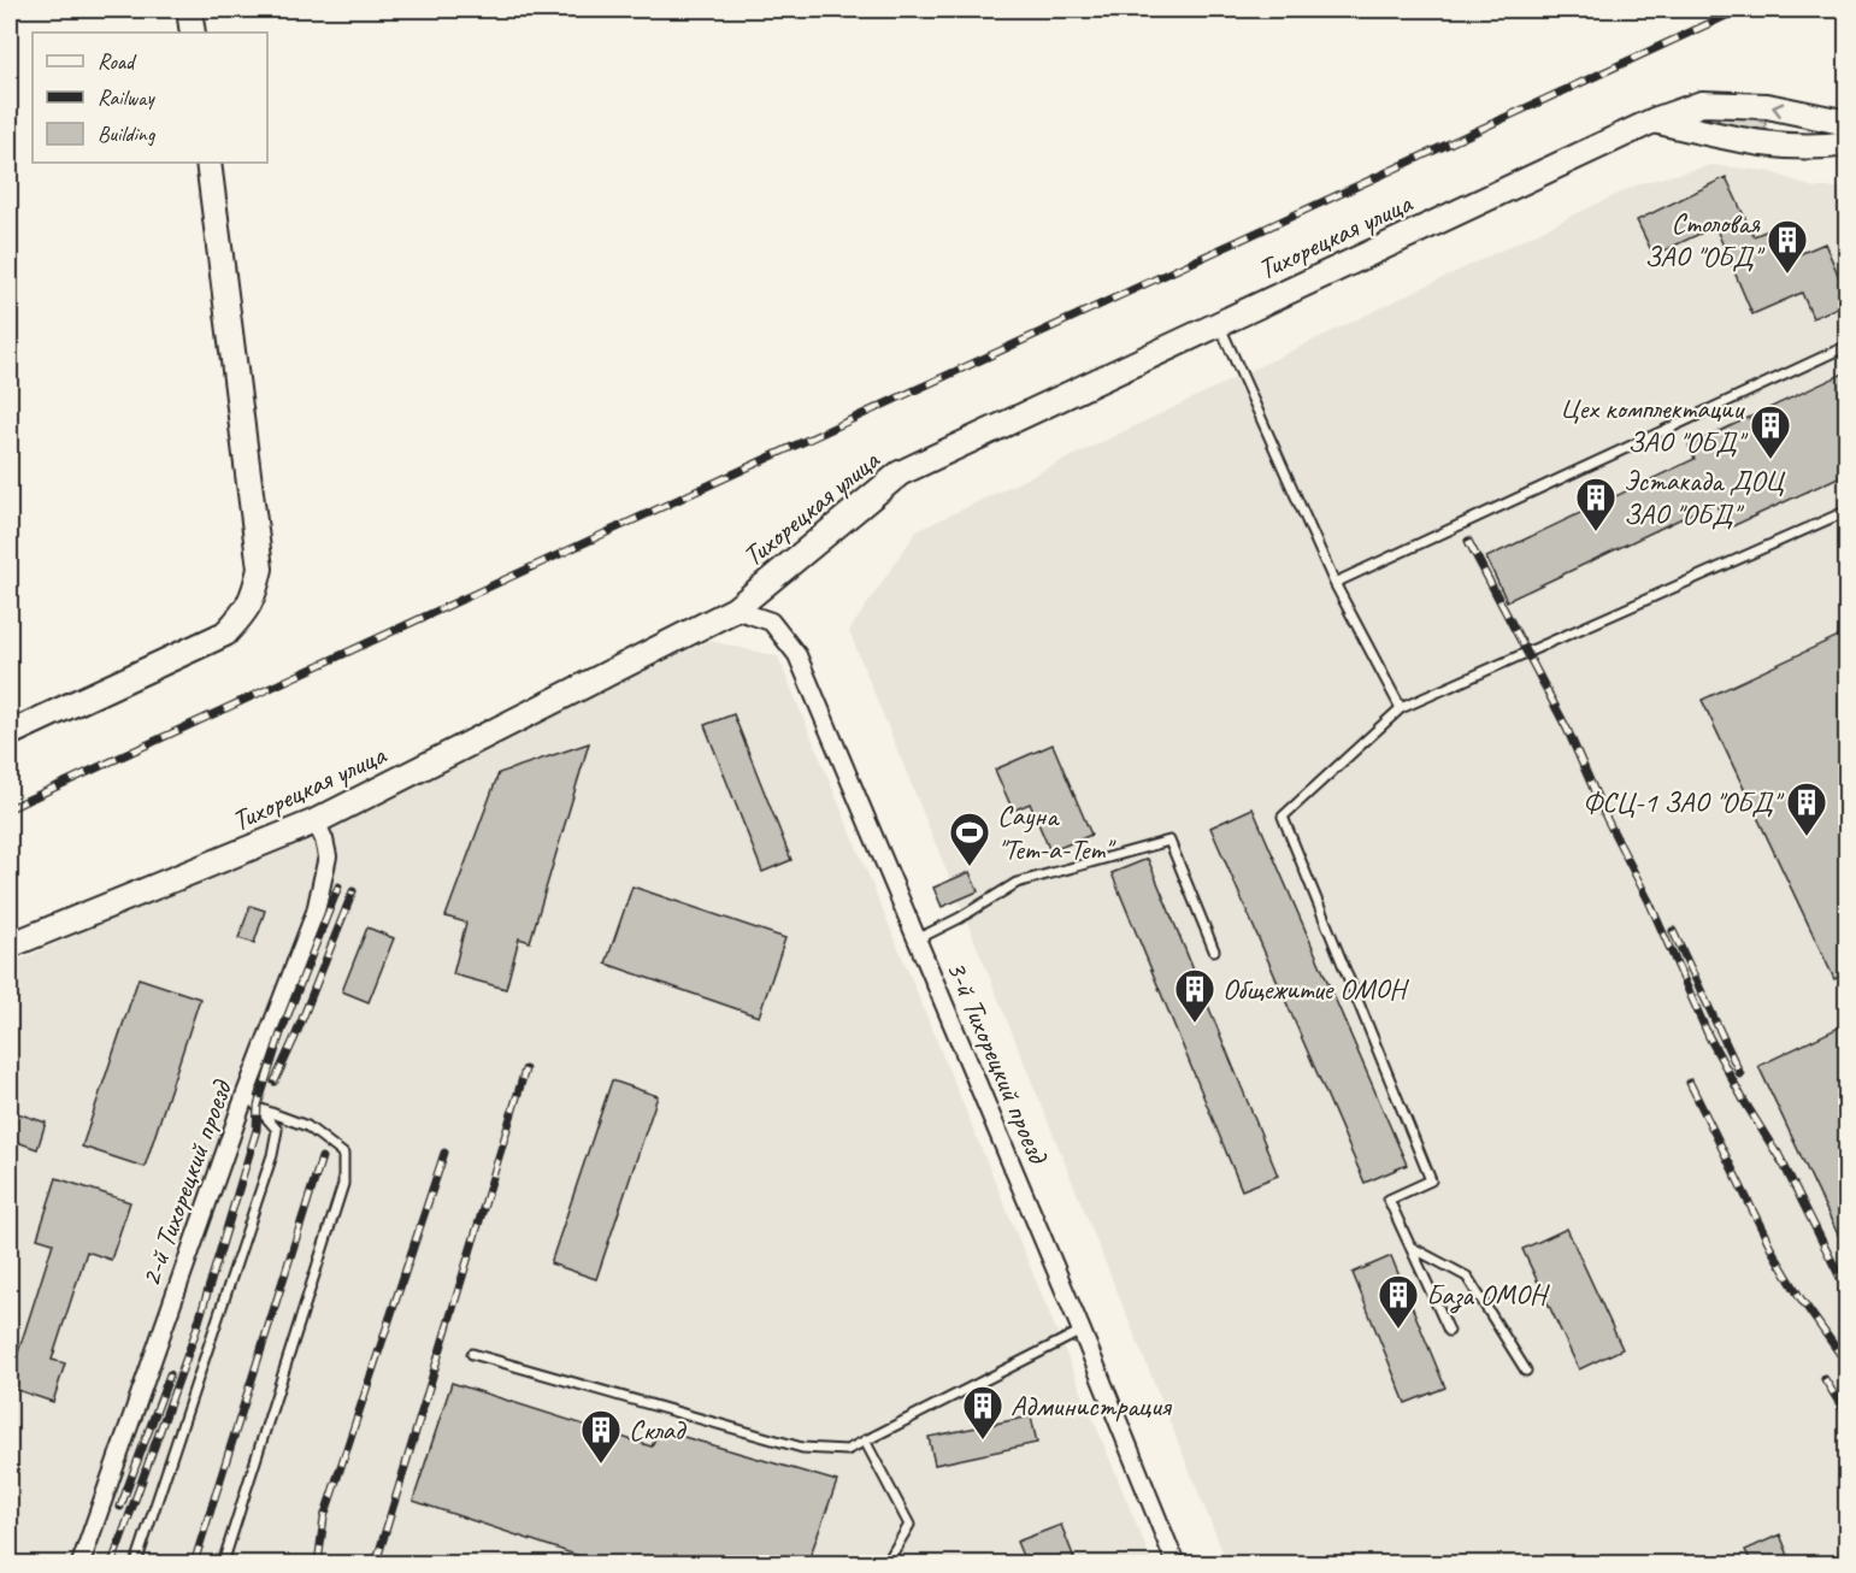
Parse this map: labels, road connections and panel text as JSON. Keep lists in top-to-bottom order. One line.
{"streets":{"street":["Тихорецкая улица","3-й Тихорецкий проезд","2-й Тихорецкий проезд"]},"crossings":[["Тихорецкая улица","3-й Тихорецкий проезд"],["Тихорецкая улица","2-й Тихорецкий проезд"]],"places":{"building":["Столовая ЗАО \"ОБД\"","Цех комплектации ЗАО \"ОБД\"","Эстакада ДОЦ ЗАО \"ОБД\"","ФСЦ-1 ЗАО \"ОБД\"","Общежитие ОМОН","База ОМОН","Администрация","Склад"],"sports":["Сауна \"Тет-а-Тет\""]},"legend":["Road","Railway","Building"]}
